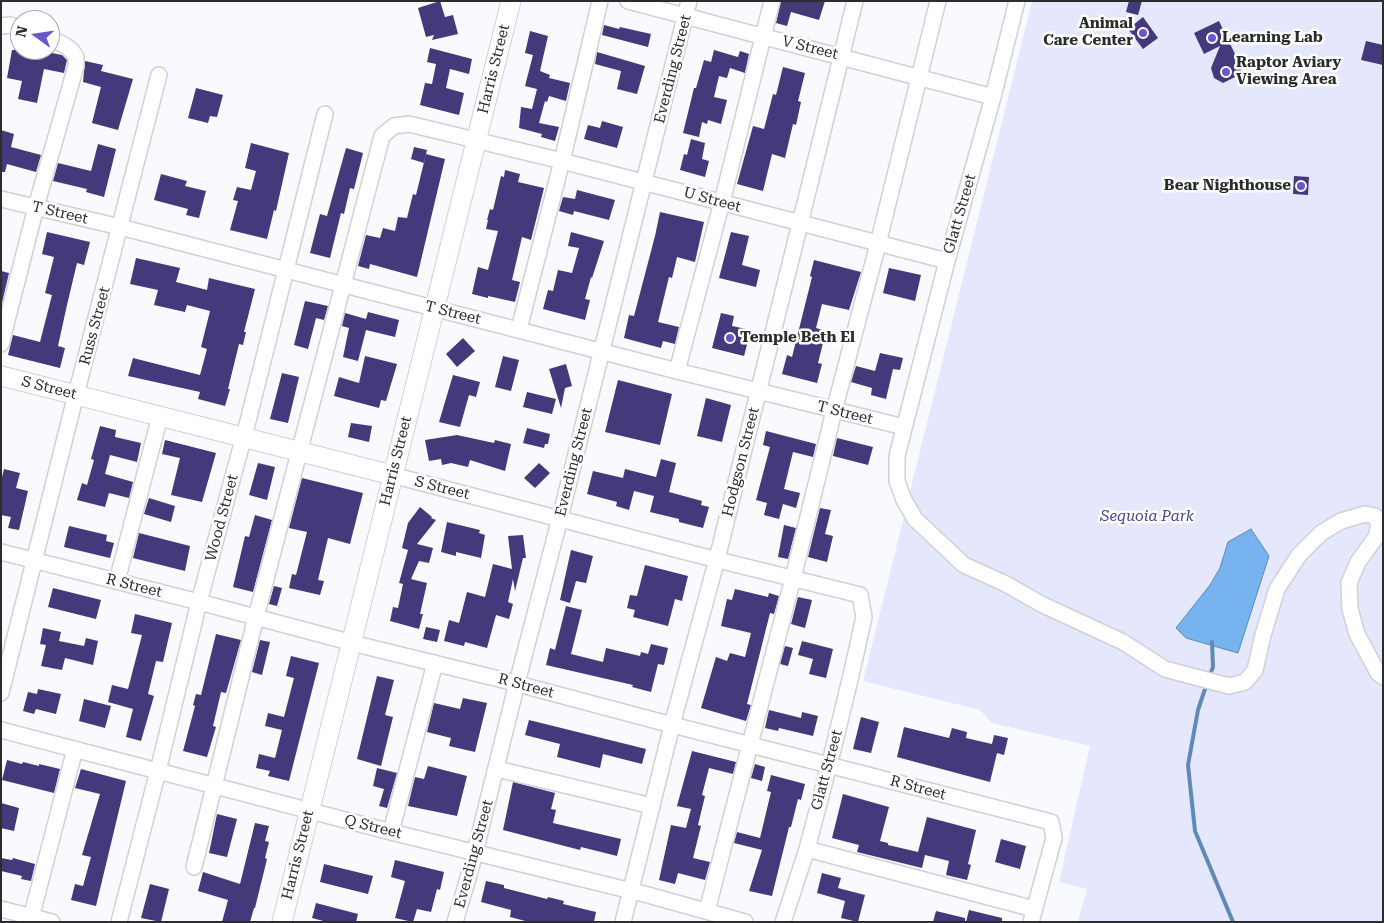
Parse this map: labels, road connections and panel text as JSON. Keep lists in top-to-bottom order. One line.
{"streets":{"main road":["Harris Street","S Street"],"street":["V Street","Everding Street","U Street","T Street","Glatt Street","Russ Street","Hodgson Street","Wood Street","R Street","Q Street"]},"crossings":[["V Street","Everding Street"],["V Street","Glatt Street"],["V Street","Hodgson Street"],["Harris Street","U Street"],["Harris Street","T Street"],["Harris Street","S Street"],["Harris Street","R Street"],["Harris Street","Q Street"],["Everding Street","U Street"],["Everding Street","T Street"],["Everding Street","S Street"],["Everding Street","R Street"],["Everding Street","Q Street"],["U Street","T Street"],["U Street","Glatt Street"],["U Street","S Street"],["U Street","Hodgson Street"],["U Street","R Street"],["U Street","Q Street"],["T Street","Glatt Street"],["T Street","Russ Street"],["T Street","Hodgson Street"],["T Street","Wood Street"],["Glatt Street","S Street"],["Glatt Street","R Street"],["Russ Street","S Street"],["Russ Street","R Street"],["S Street","Hodgson Street"],["S Street","Wood Street"],["Hodgson Street","R Street"],["Hodgson Street","Q Street"],["Wood Street","R Street"],["Wood Street","Q Street"]],"parks":["Sequoia Park"],"places":["Animal Care Center","Learning Lab","Raptor Aviary Viewing Area","Bear Nighthouse","Temple Beth El"],"north":"left"}
